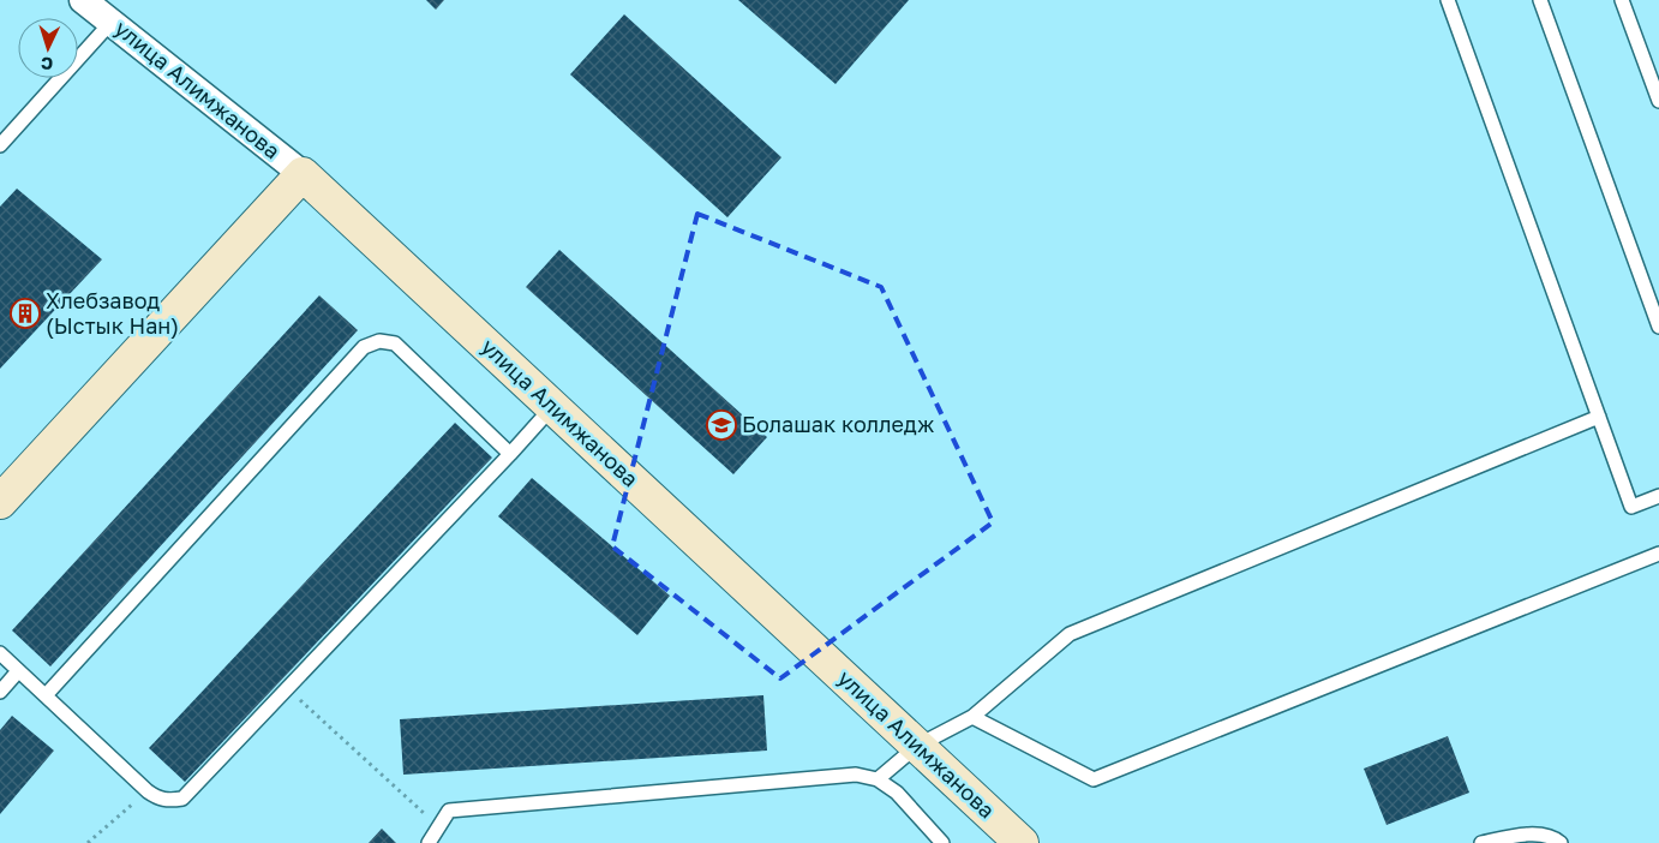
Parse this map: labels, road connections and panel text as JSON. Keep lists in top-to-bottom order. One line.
{"streets":{"street":["улица Алимжанова"]},"places":{"building":["Хлебзавод (Ыстык Нан)"],"school or university":["Болашак колледж"]},"north":"bottom"}
